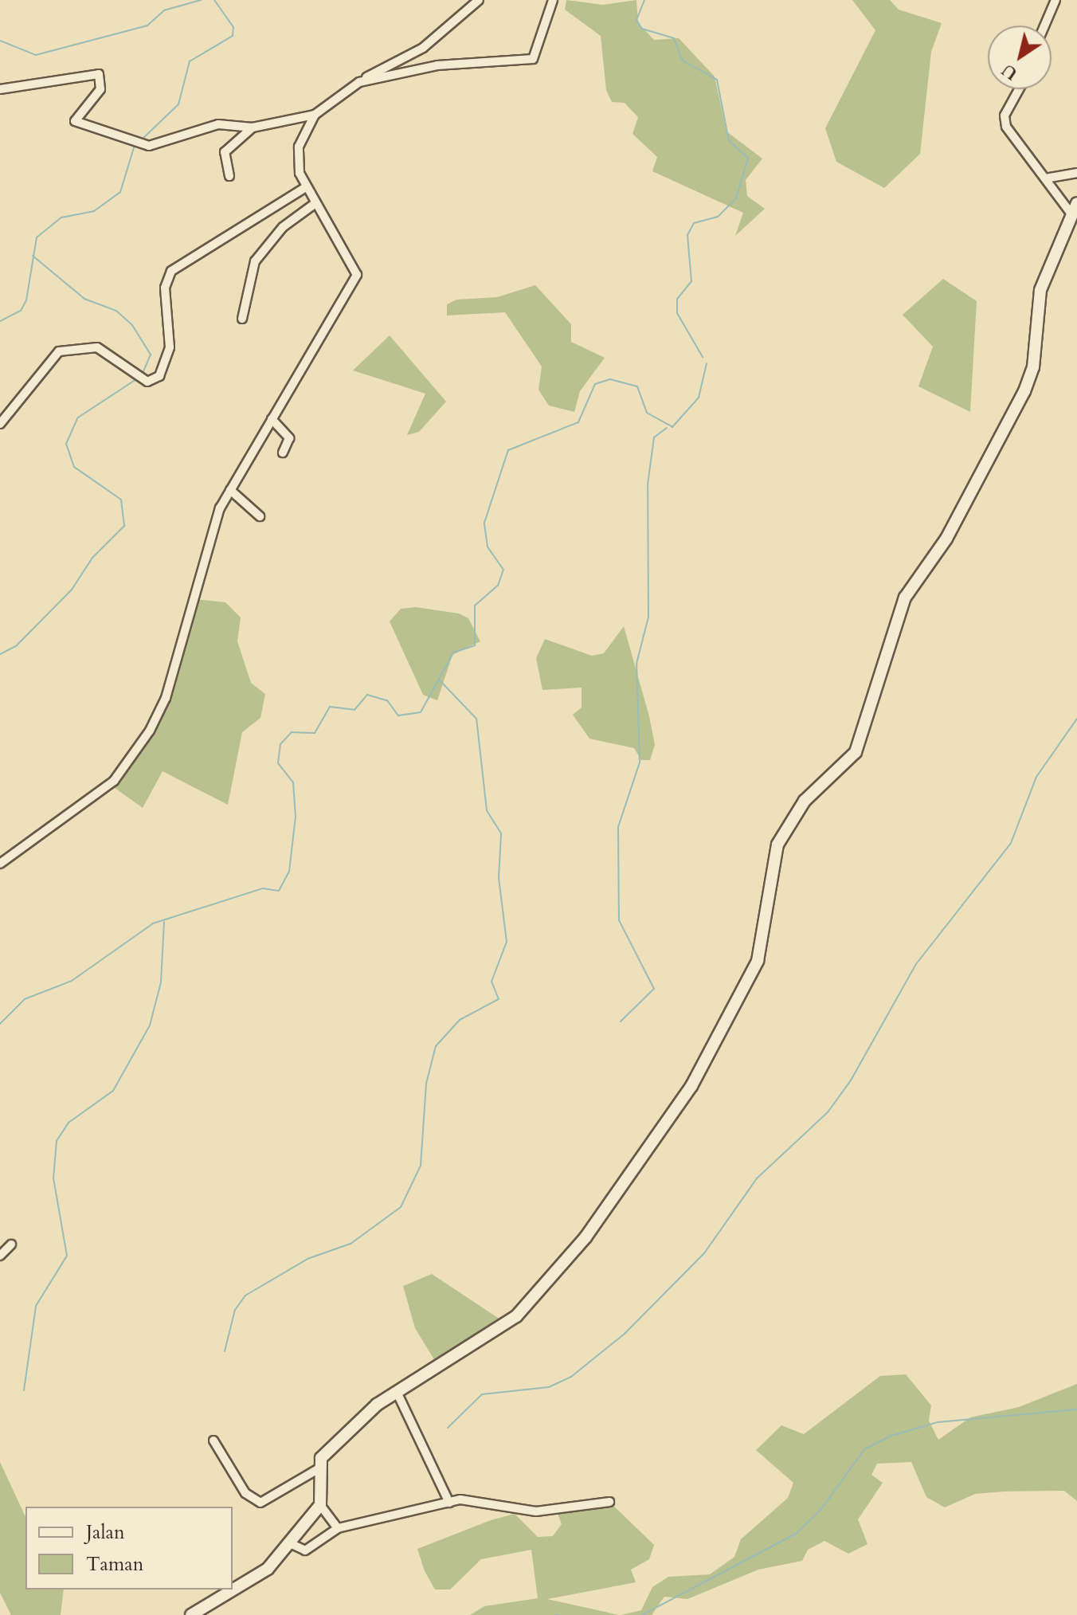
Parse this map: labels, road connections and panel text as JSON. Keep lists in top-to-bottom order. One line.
{"legend":["Jalan","Taman"],"north":"bottom left"}
